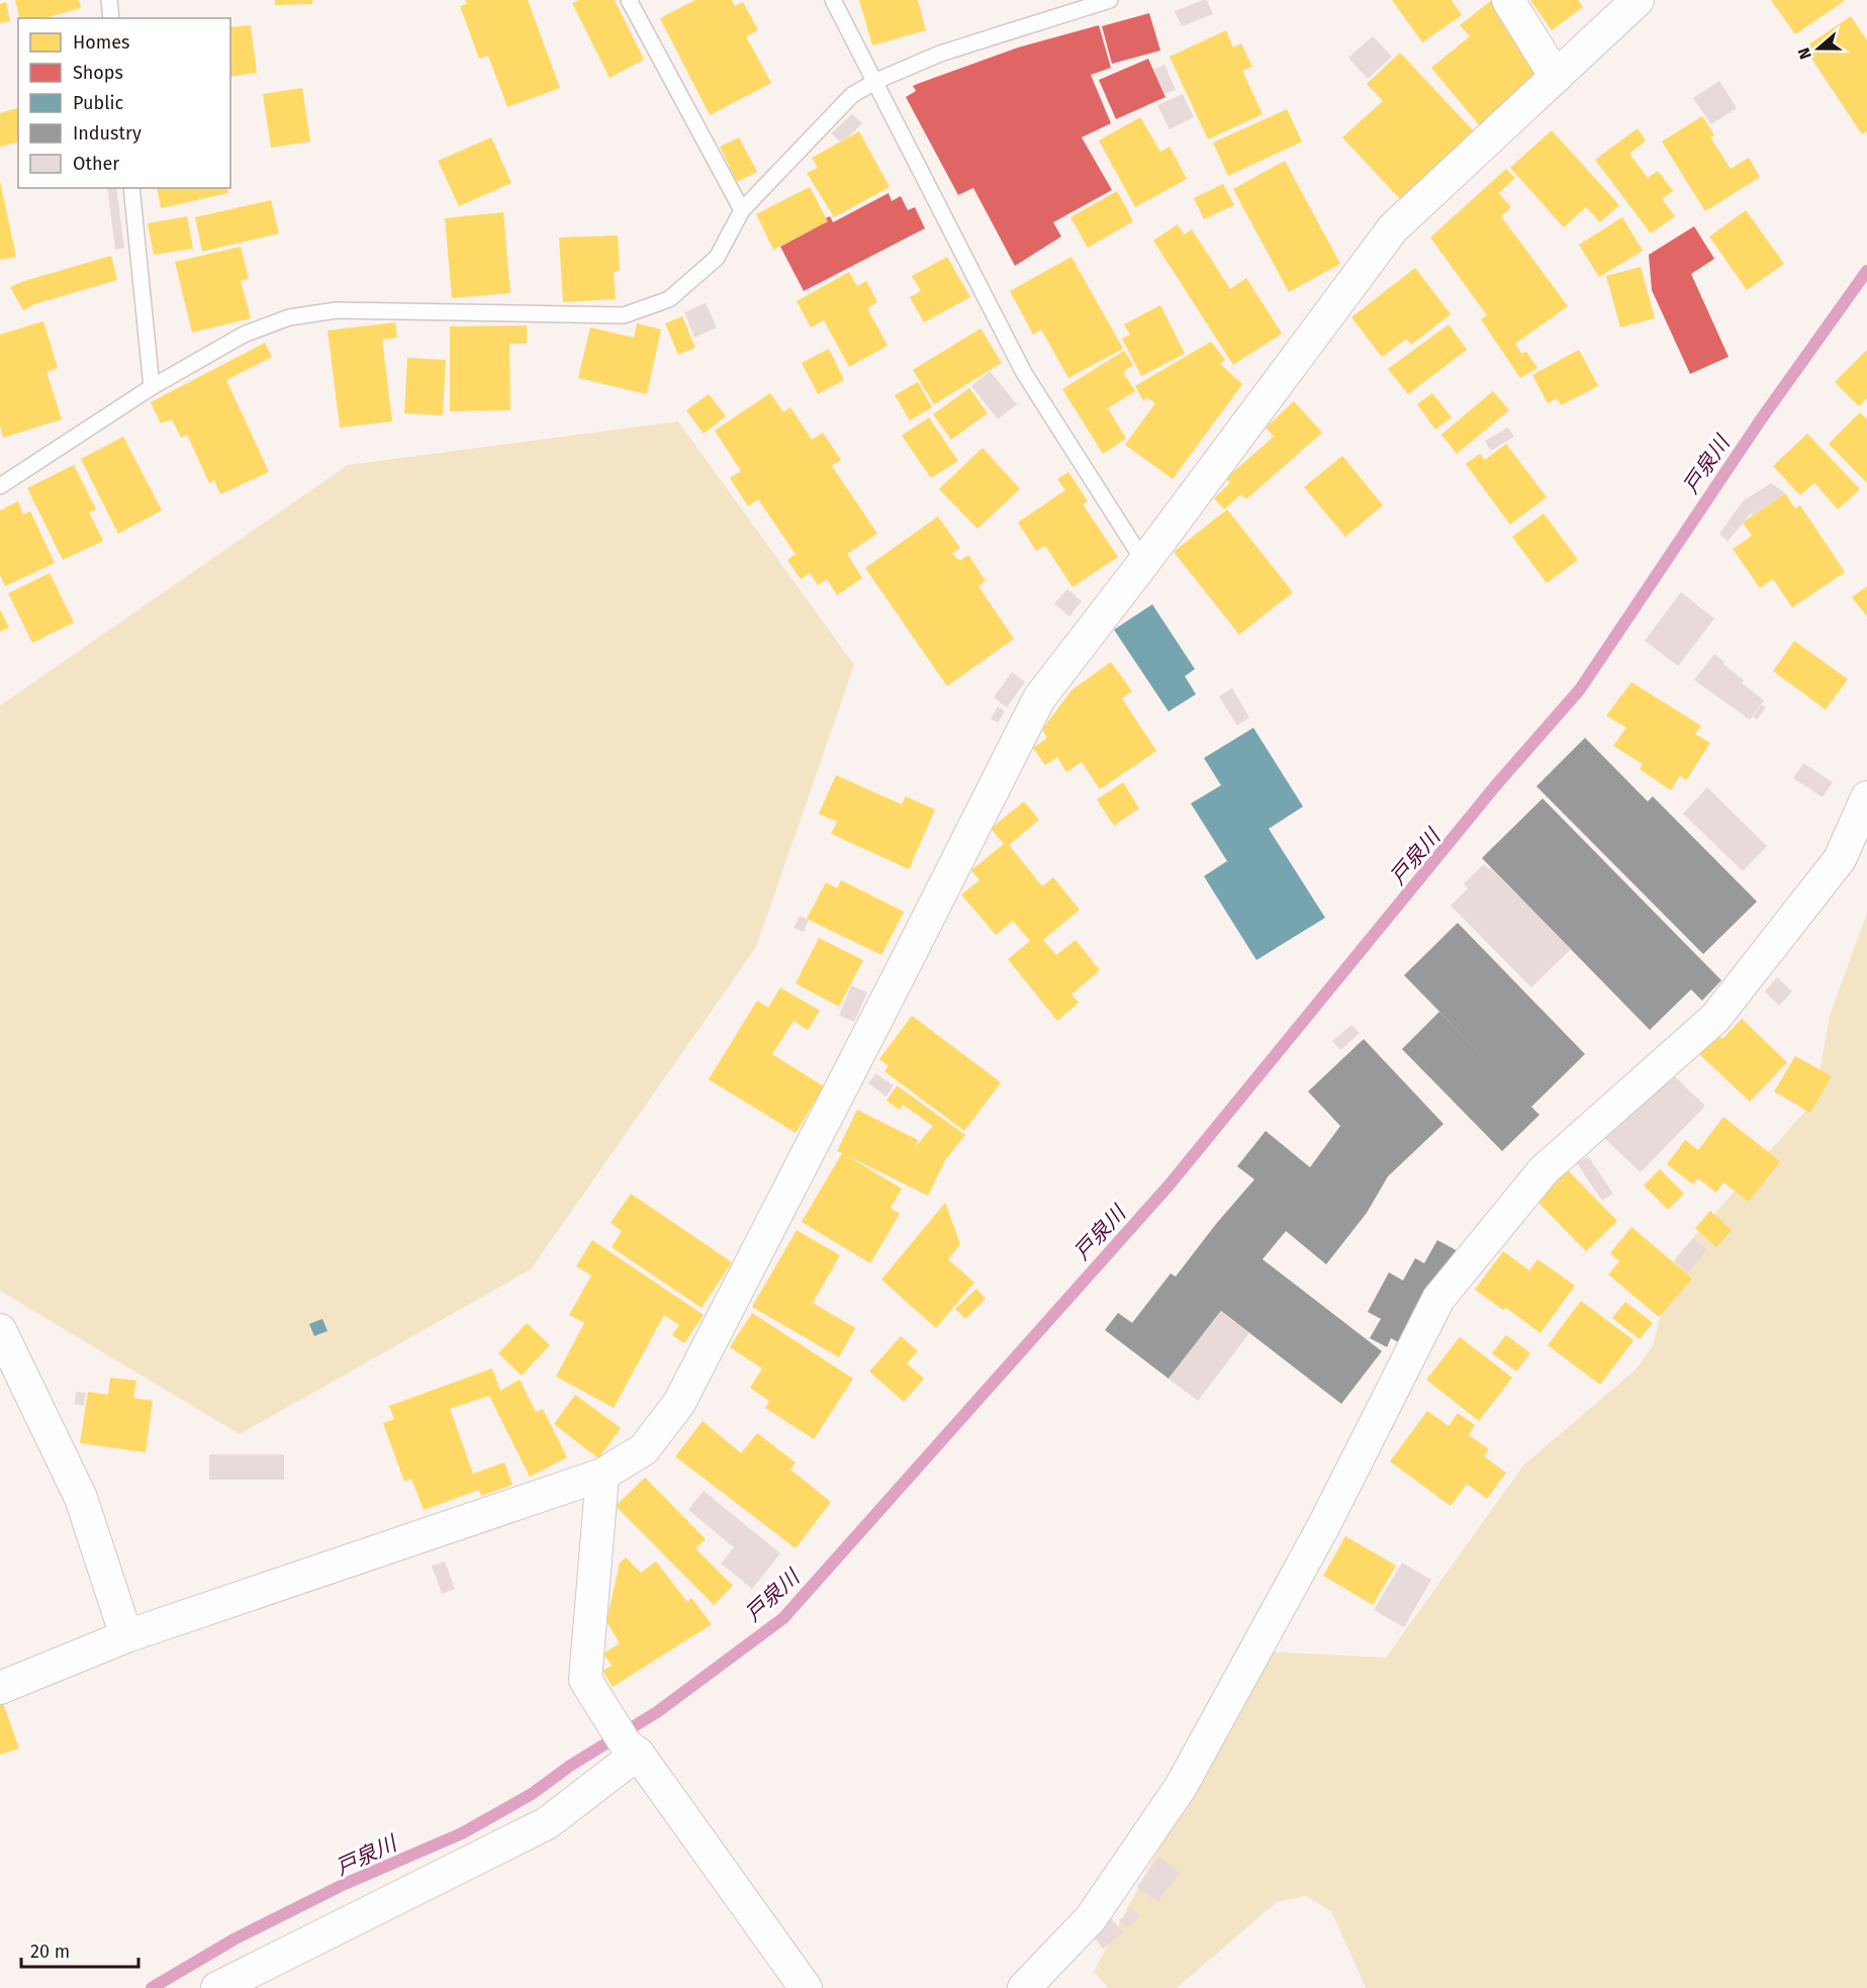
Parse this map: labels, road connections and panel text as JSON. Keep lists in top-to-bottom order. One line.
{"water":["戸泉川"],"legend":["Homes","Shops","Public","Industry","Other"],"scale_bar":"20 m","north":"left"}
